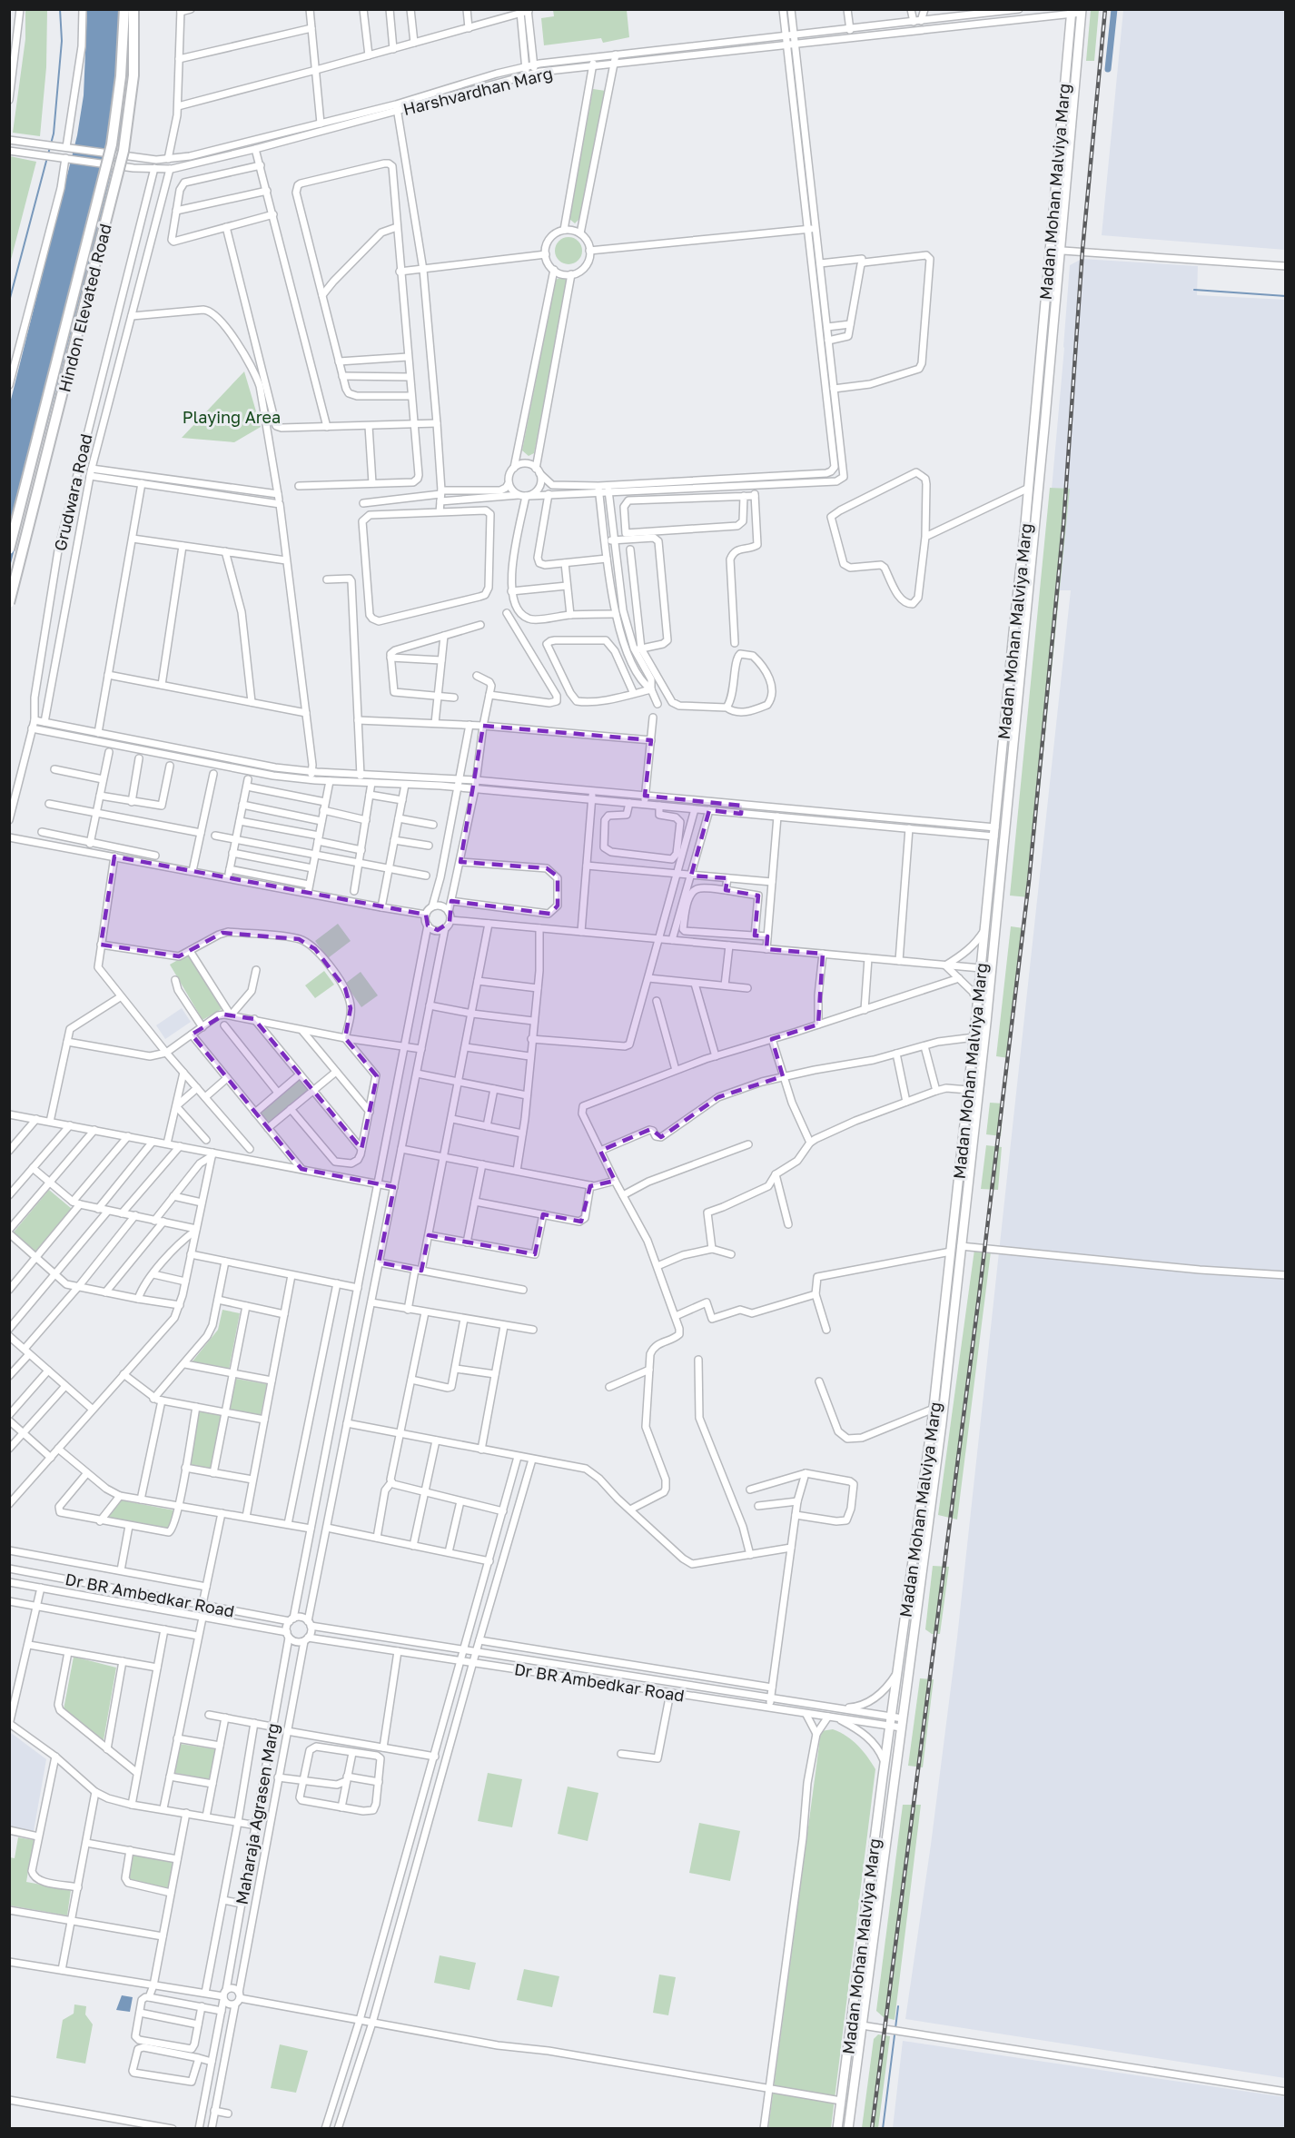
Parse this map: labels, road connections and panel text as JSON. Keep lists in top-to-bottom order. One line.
{"streets":{"highway":["Hindon Elevated Road"],"main road":["Madan Mohan Malviya Marg"],"street":["Harshvardhan Marg","Grudwara Road","Dr BR Ambedkar Road","Maharaja Agrasen Marg"]},"crossings":[["Harshvardhan Marg","Madan Mohan Malviya Marg"],["Harshvardhan Marg","Grudwara Road"],["Madan Mohan Malviya Marg","Dr BR Ambedkar Road"],["Dr BR Ambedkar Road","Maharaja Agrasen Marg"]],"parks":["Playing Area"]}
